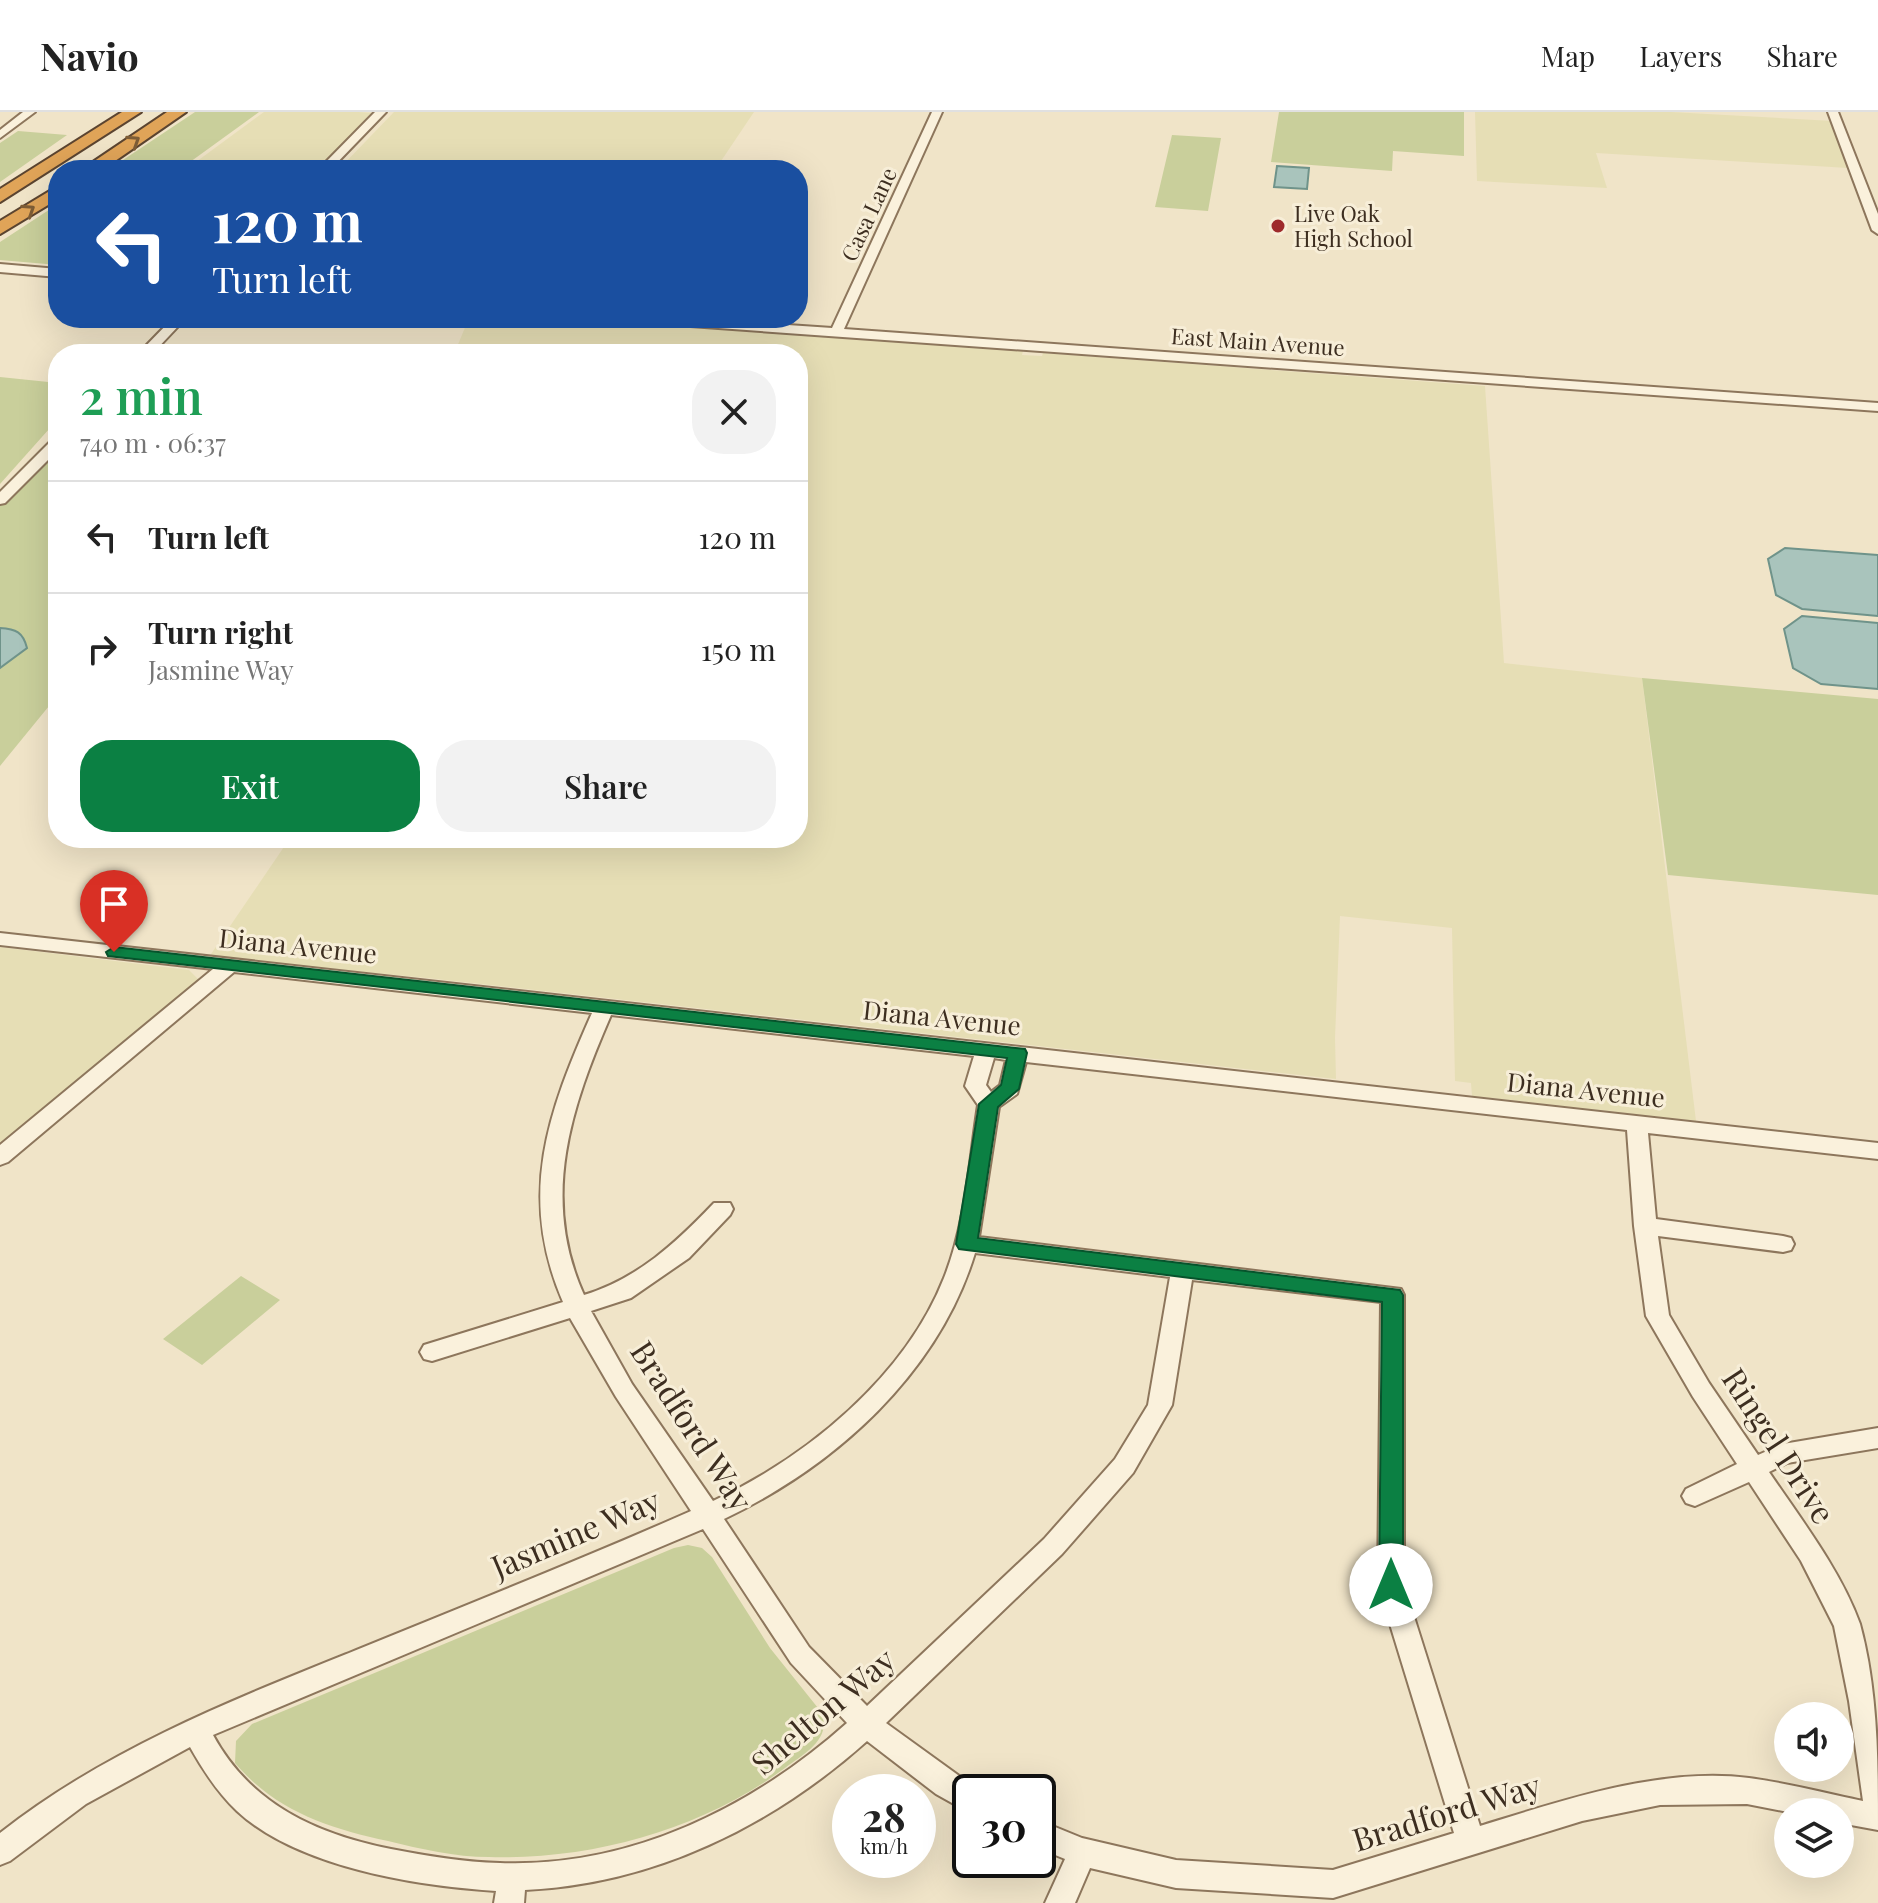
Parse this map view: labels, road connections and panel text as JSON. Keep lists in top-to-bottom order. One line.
{"streets":{"street":["Casa Lane","East Main Avenue","Diana Avenue","Bradford Way","Ringel Drive","Jasmine Way","Shelton Way"]},"crossings":[["Casa Lane","East Main Avenue"],["Diana Avenue","Bradford Way"],["Diana Avenue","Ringel Drive"],["Diana Avenue","Jasmine Way"],["Bradford Way","Jasmine Way"],["Bradford Way","Shelton Way"],["Jasmine Way","Shelton Way"]],"places":["Live Oak High School"],"page":{"header":"Navio","nav":["Map","Layers","Share"],"turn":["120 m","Turn left"],"heading":["2 min","740 m · 06:37"],"list":[{"name":"Turn left","value":"120 m"},{"name":"Turn right","note":"Jasmine Way","value":"150 m"}],"buttons":["Exit","Share"],"speed":"28 km/h","limit":"30"}}
